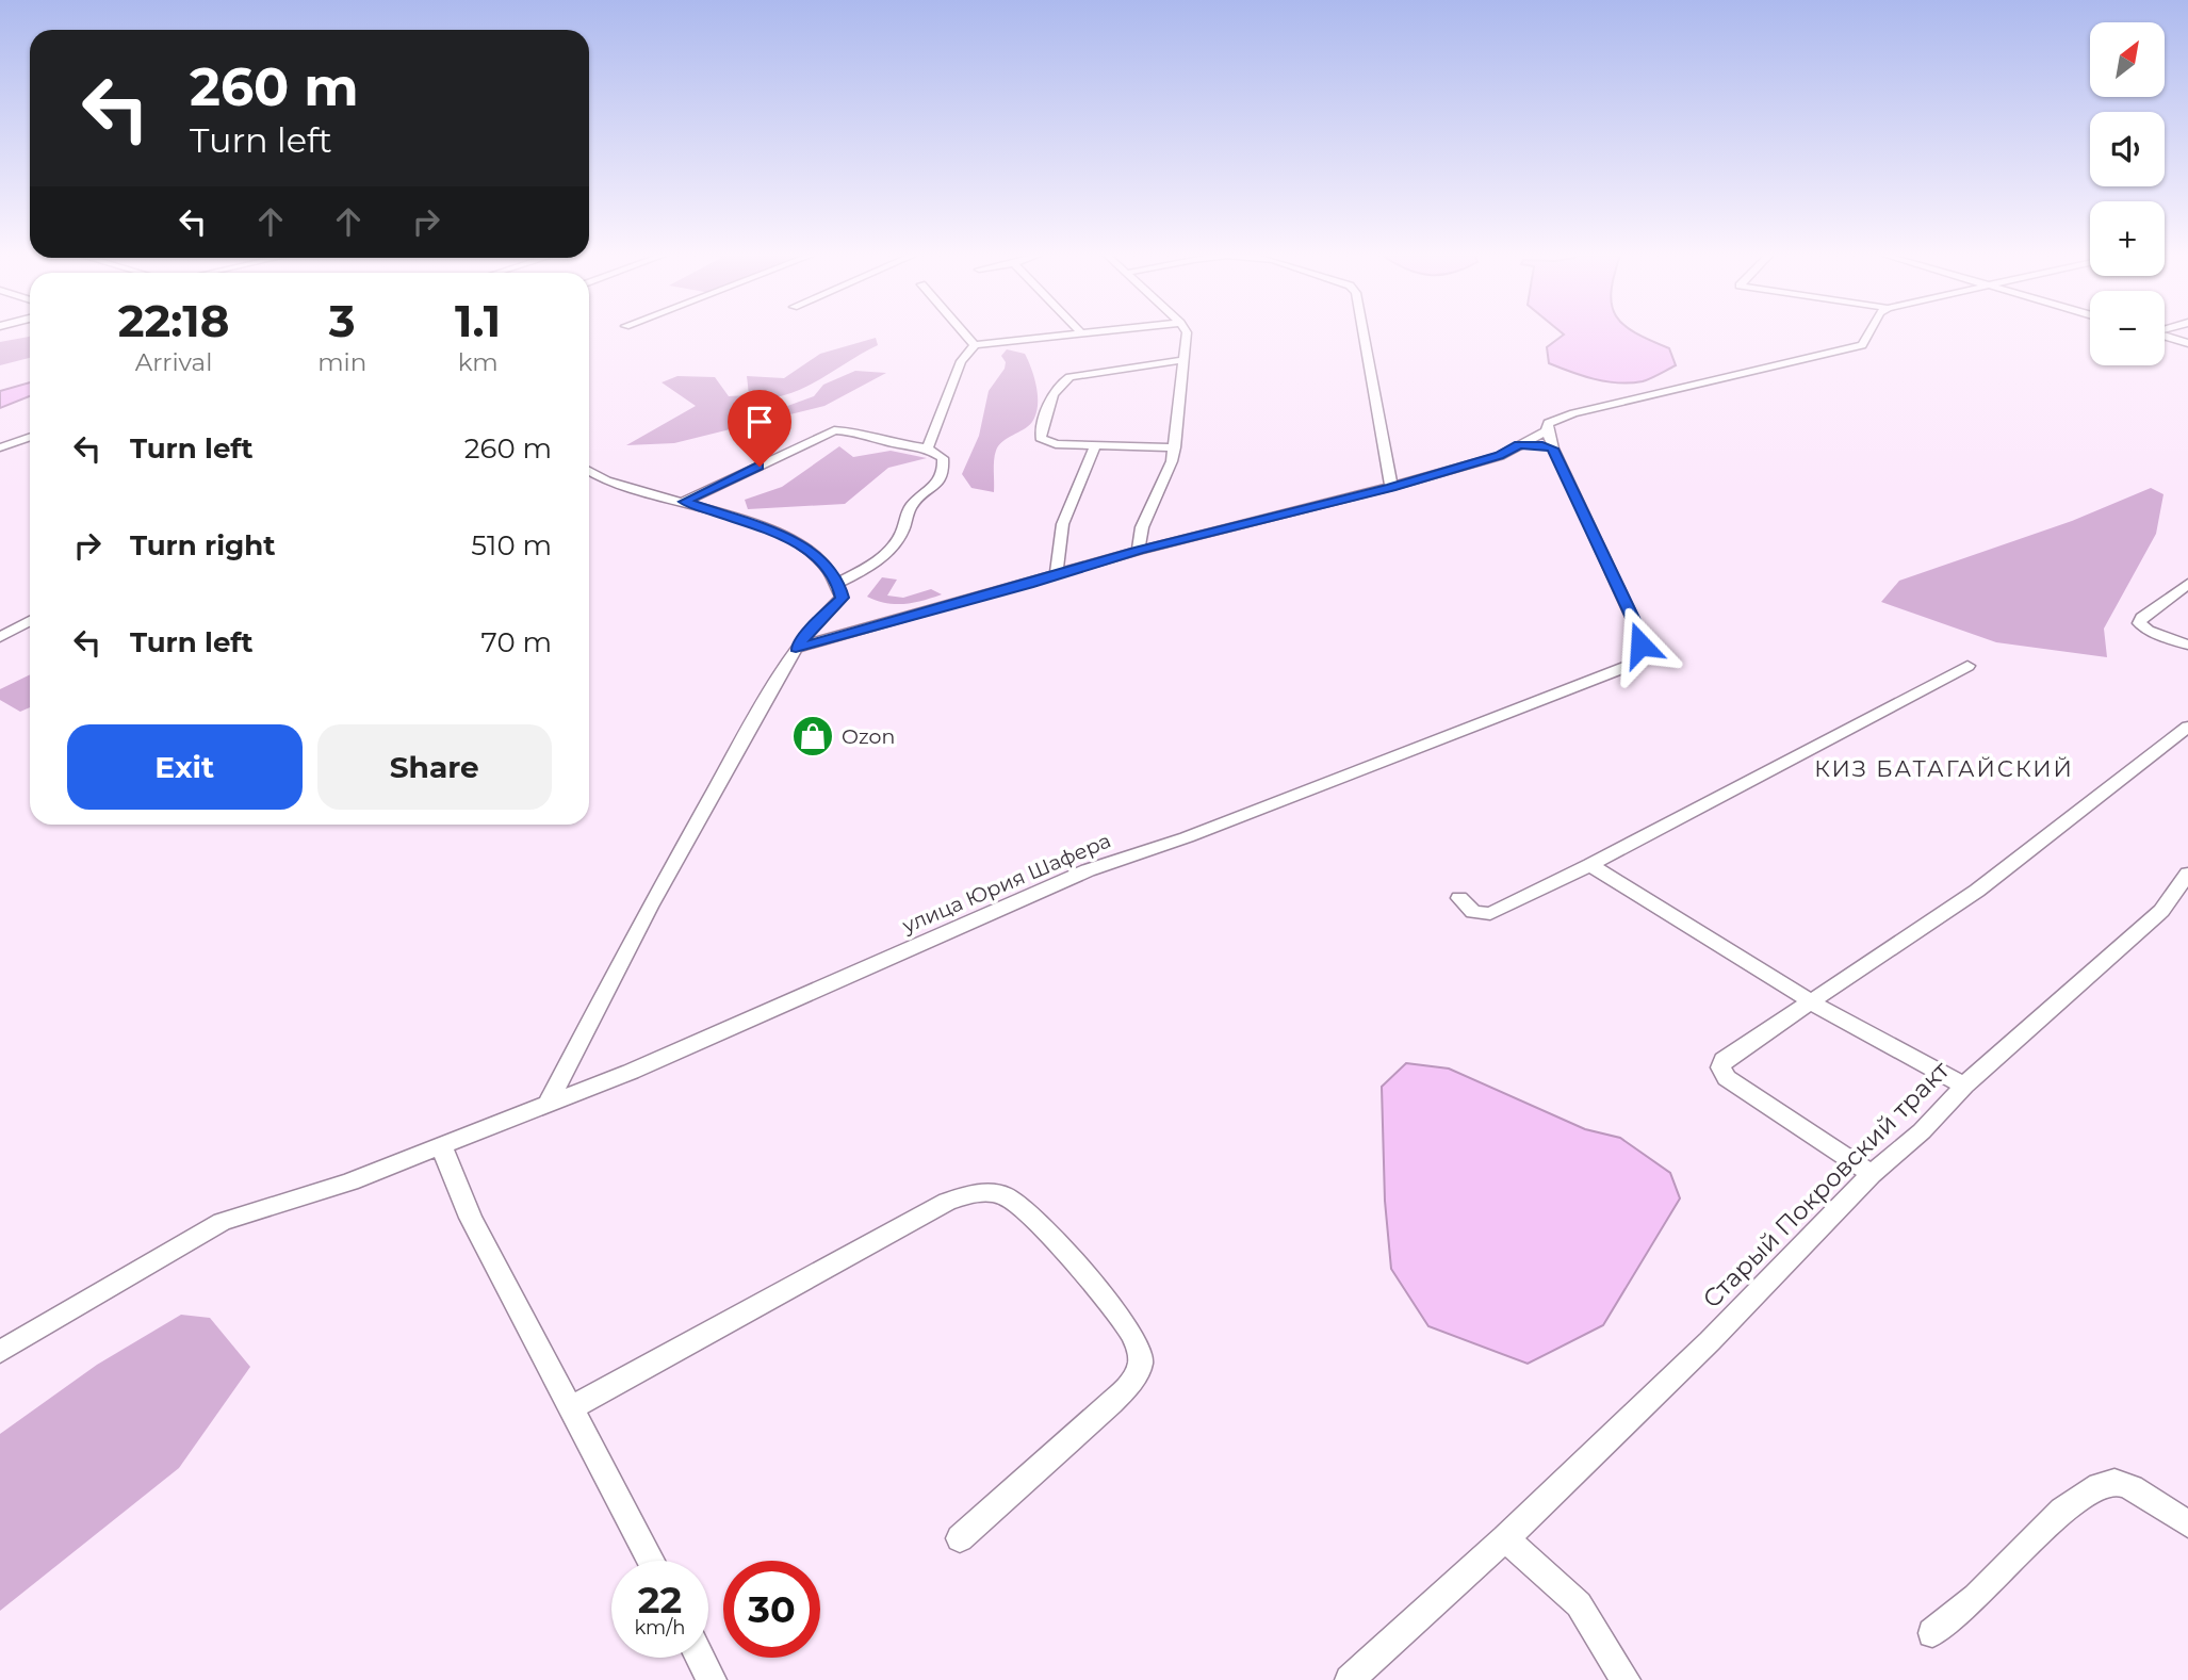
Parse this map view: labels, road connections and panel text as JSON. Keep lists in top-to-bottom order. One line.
{"streets":{"street":["улица Юрия Шафера","Старый Покровский тракт"]},"districts":["КИЗ БАТАГАЙСКИЙ"],"places":{"shop":["Ozon"]},"north":"top right","page":{"map_buttons":["+","−"],"turn":["260 m","Turn left"],"eta":["22:18","Arrival","3","min","1.1","km"],"list":[{"name":"Turn left","value":"260 m"},{"name":"Turn right","value":"510 m"},{"name":"Turn left","value":"70 m"}],"buttons":["Exit","Share"],"speed":"22 km/h","limit":"30"}}
